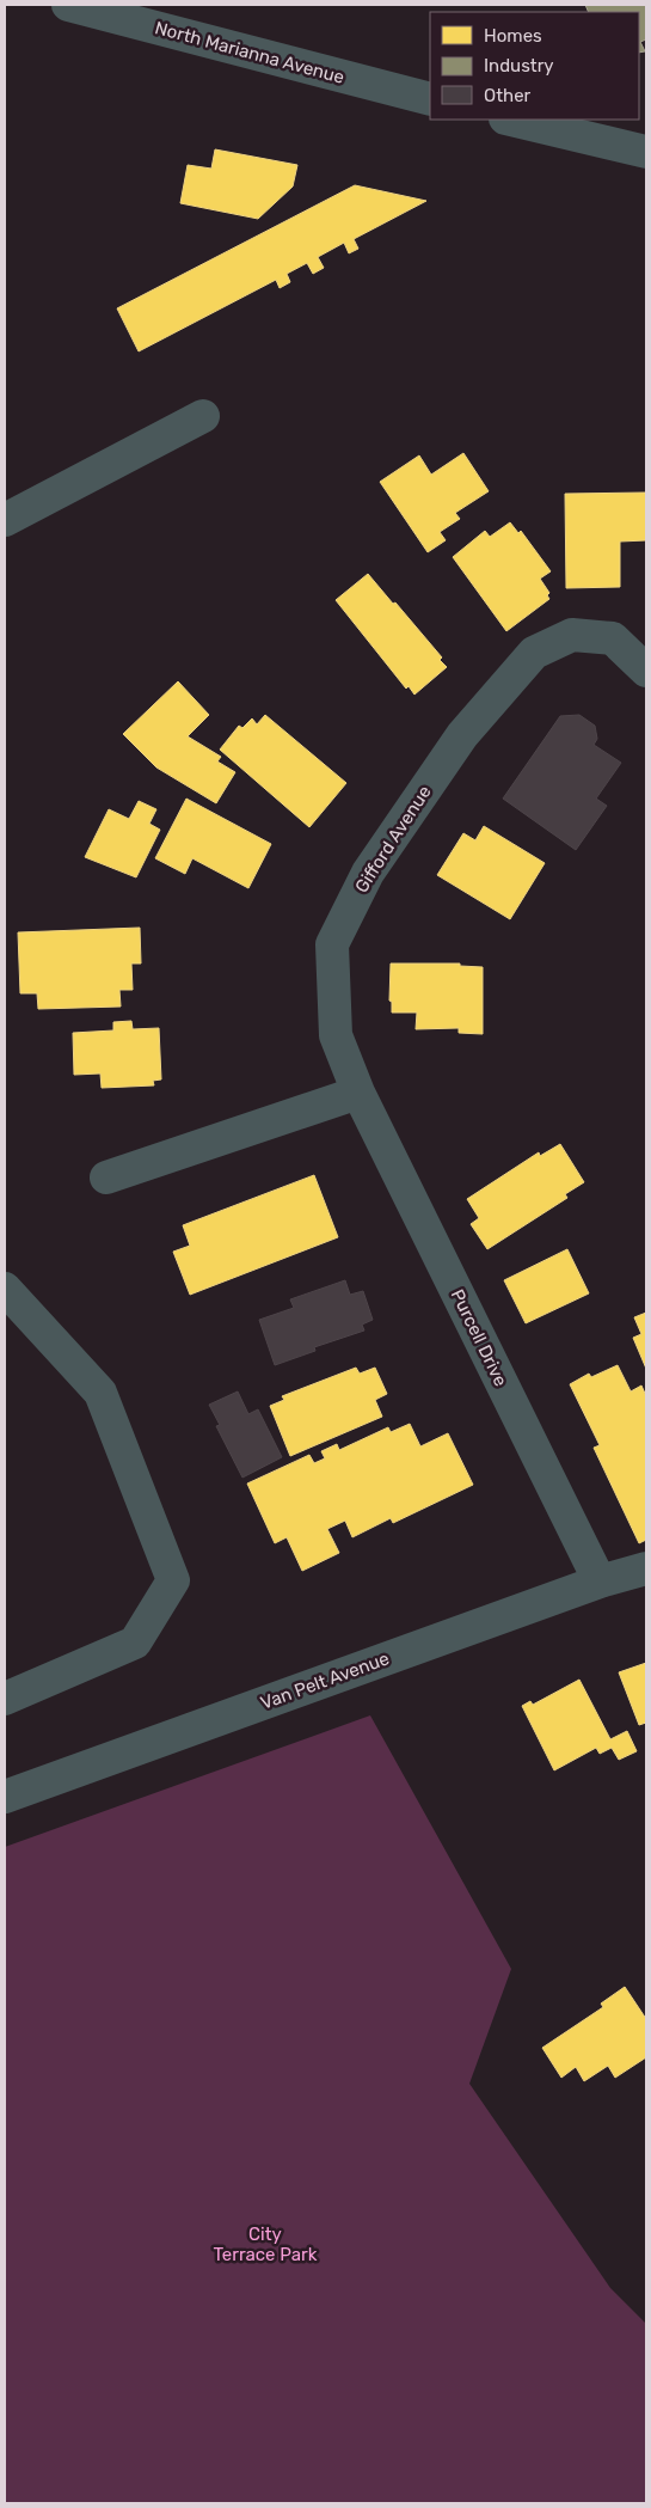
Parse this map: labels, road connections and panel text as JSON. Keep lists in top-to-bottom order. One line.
{"streets":{"street":["North Marianna Avenue","Gifford Avenue","Purcell Drive","Van Pelt Avenue"]},"crossings":[["Gifford Avenue","Purcell Drive"],["Purcell Drive","Van Pelt Avenue"]],"parks":["City Terrace Park"],"legend":["Homes","Industry","Other"]}
